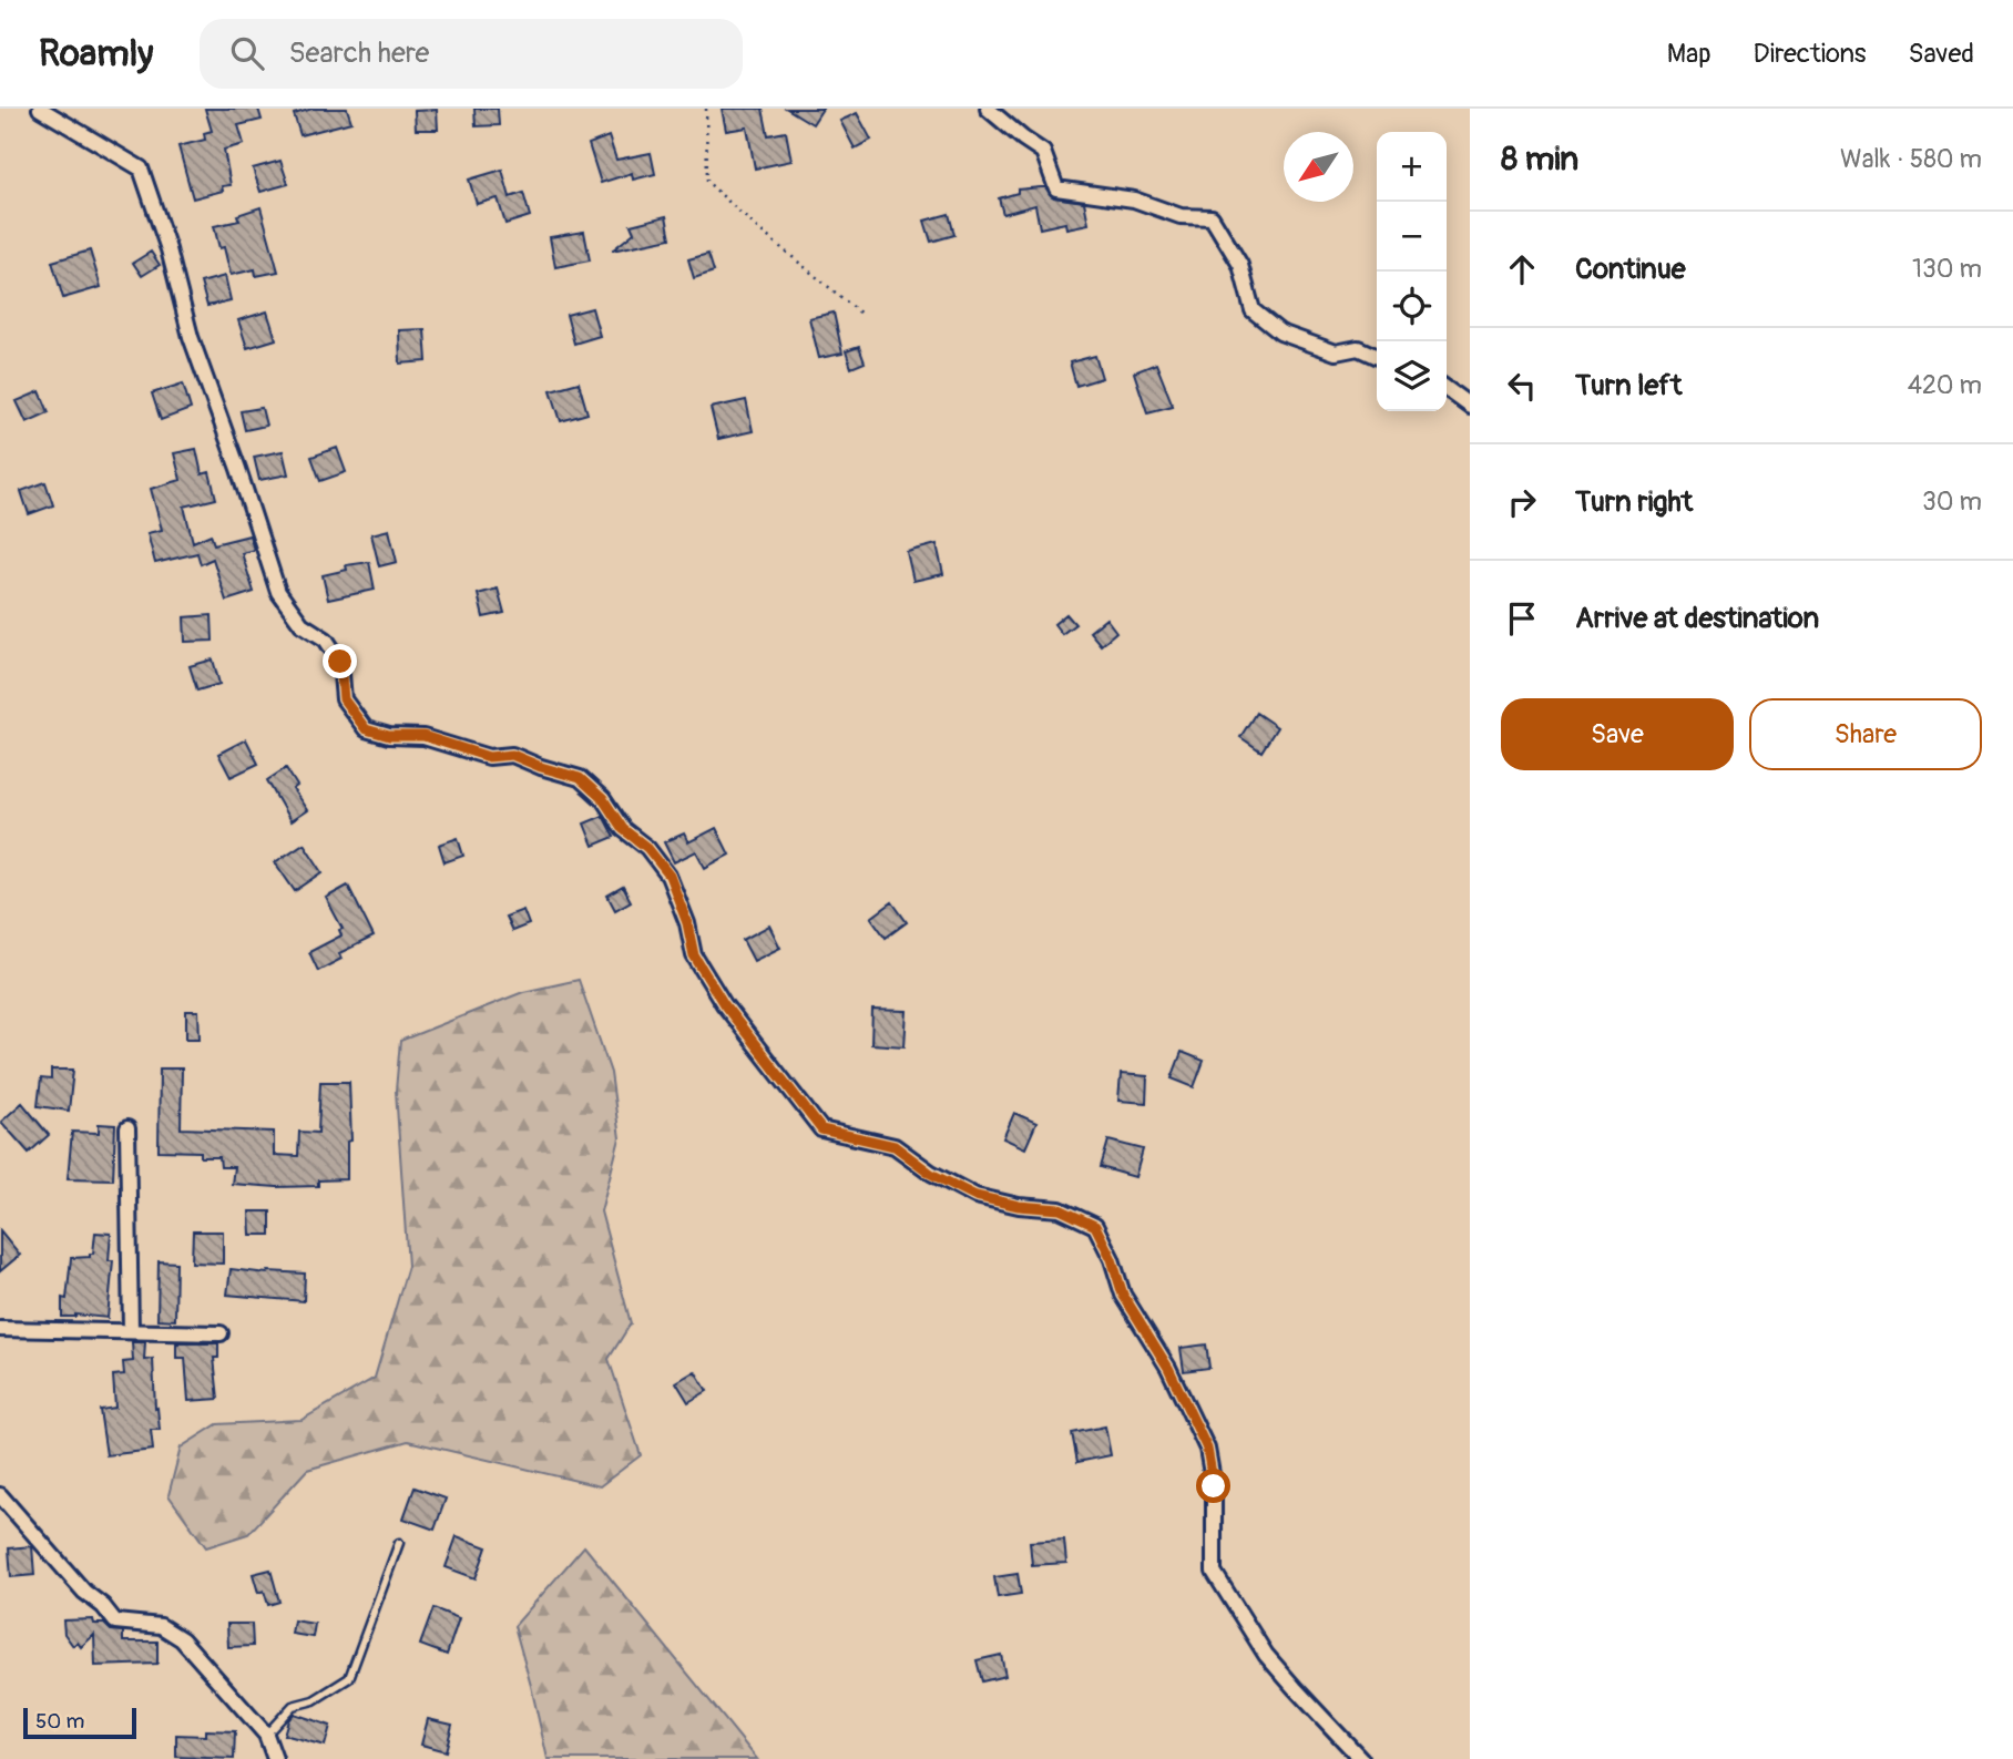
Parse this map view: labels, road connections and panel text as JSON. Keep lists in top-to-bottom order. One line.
{"scale_bar":"50 m","north":"bottom left","page":{"header":"Roamly","search":"Search here","nav":["Map","Directions","Saved"],"heading":["8 min","Walk · 580 m"],"map_buttons":["+","−"],"list":[["Continue","130 m"],["Turn left","420 m"],["Turn right","30 m"],"Arrive at destination"],"buttons":["Save","Share"],"scale":"50 m"}}
